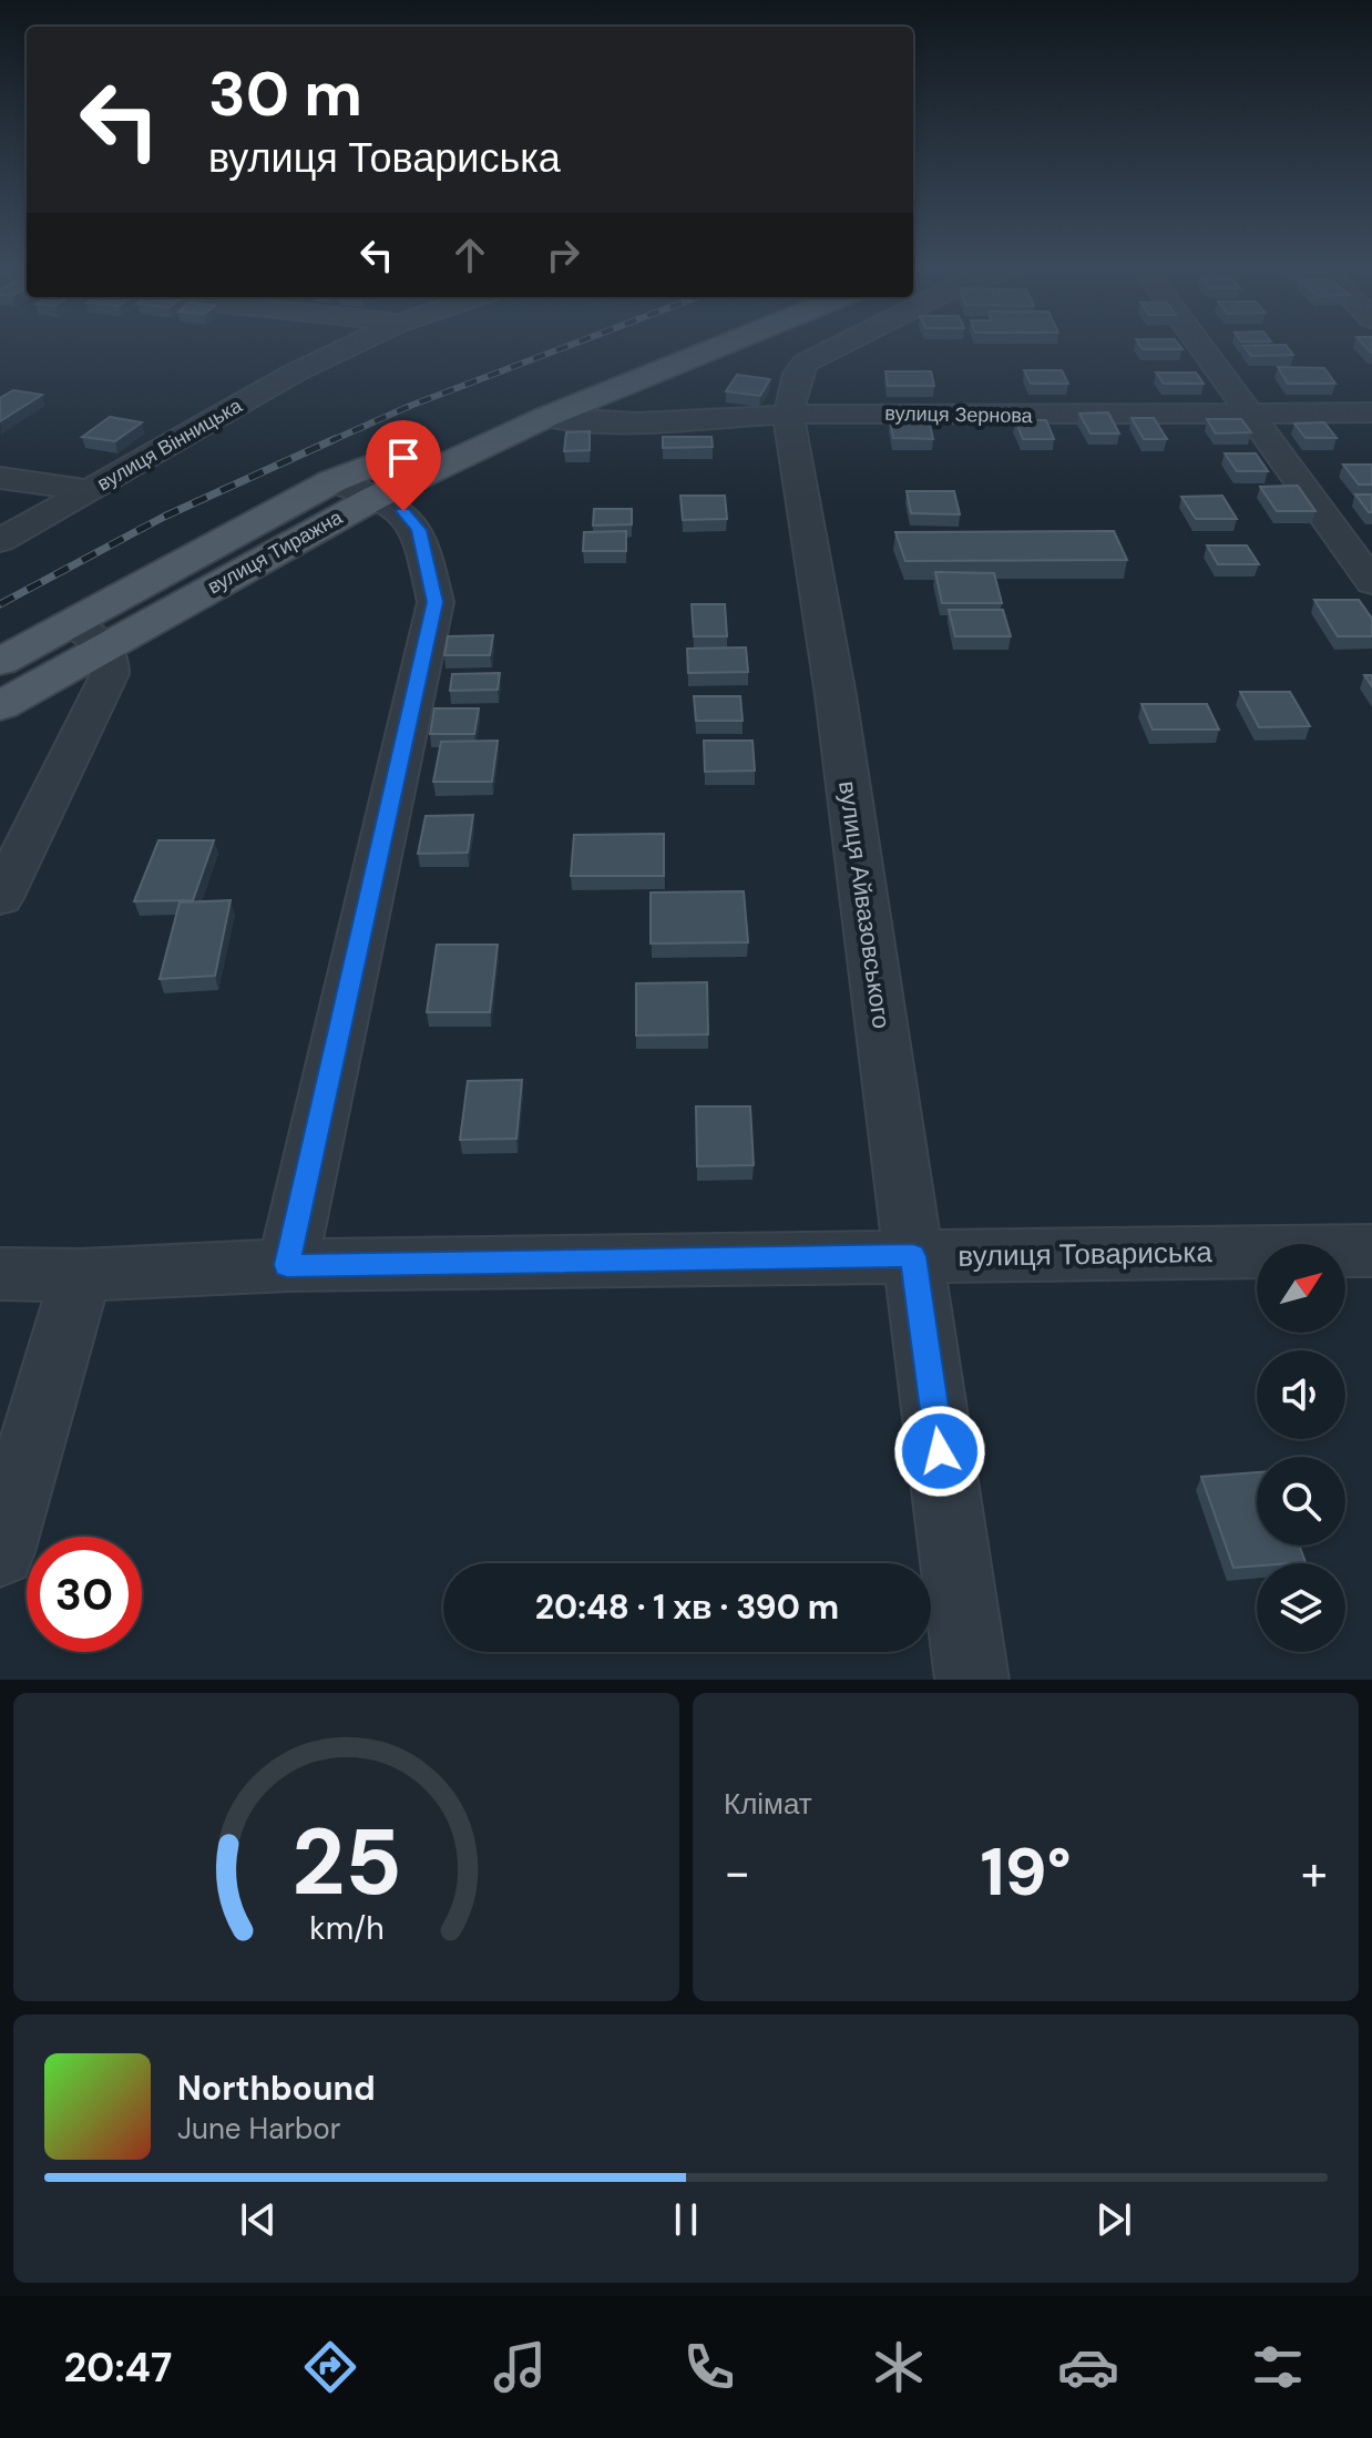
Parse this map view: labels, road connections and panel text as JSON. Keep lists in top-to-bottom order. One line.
{"streets":{"main road":["вулиця Тиражна"],"street":["вулиця Зернова","вулиця Вінницька","вулиця Айвазовського","вулиця Товариська"]},"crossings":[["вулиця Зернова","вулиця Тиражна"],["вулиця Зернова","вулиця Айвазовського"],["вулиця Айвазовського","вулиця Товариська"]],"north":"top right","page":{"turn":["30 m","вулиця Товариська"],"limit":"30","trip":"20:48 · 1 хв · 390 m","tile":"Клімат","heat":["−","19°","+"],"song":["Northbound","June Harbor"],"tabs":"20:47","gauge":["25","km/h"]}}
